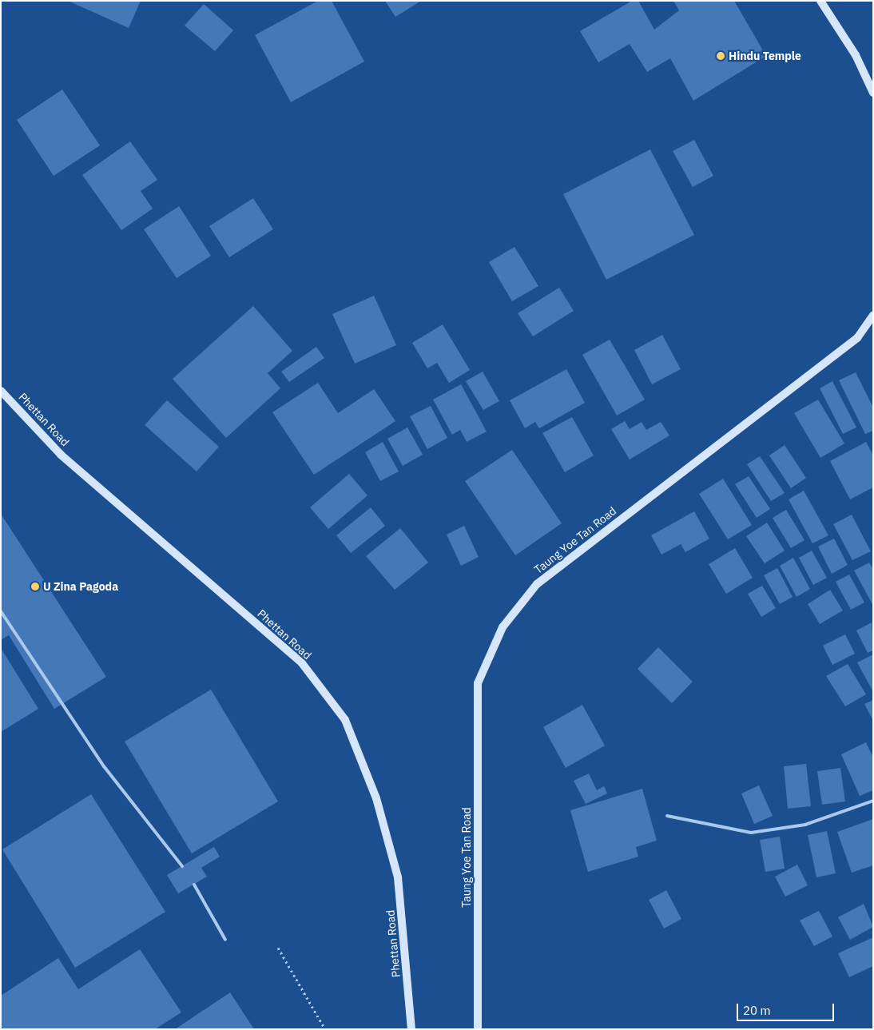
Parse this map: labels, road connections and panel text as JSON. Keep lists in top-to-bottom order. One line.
{"streets":{"street":["Phettan Road","Taung Yoe Tan Road"]},"places":["Hindu Temple","U Zina Pagoda"],"scale_bar":"20 m"}
